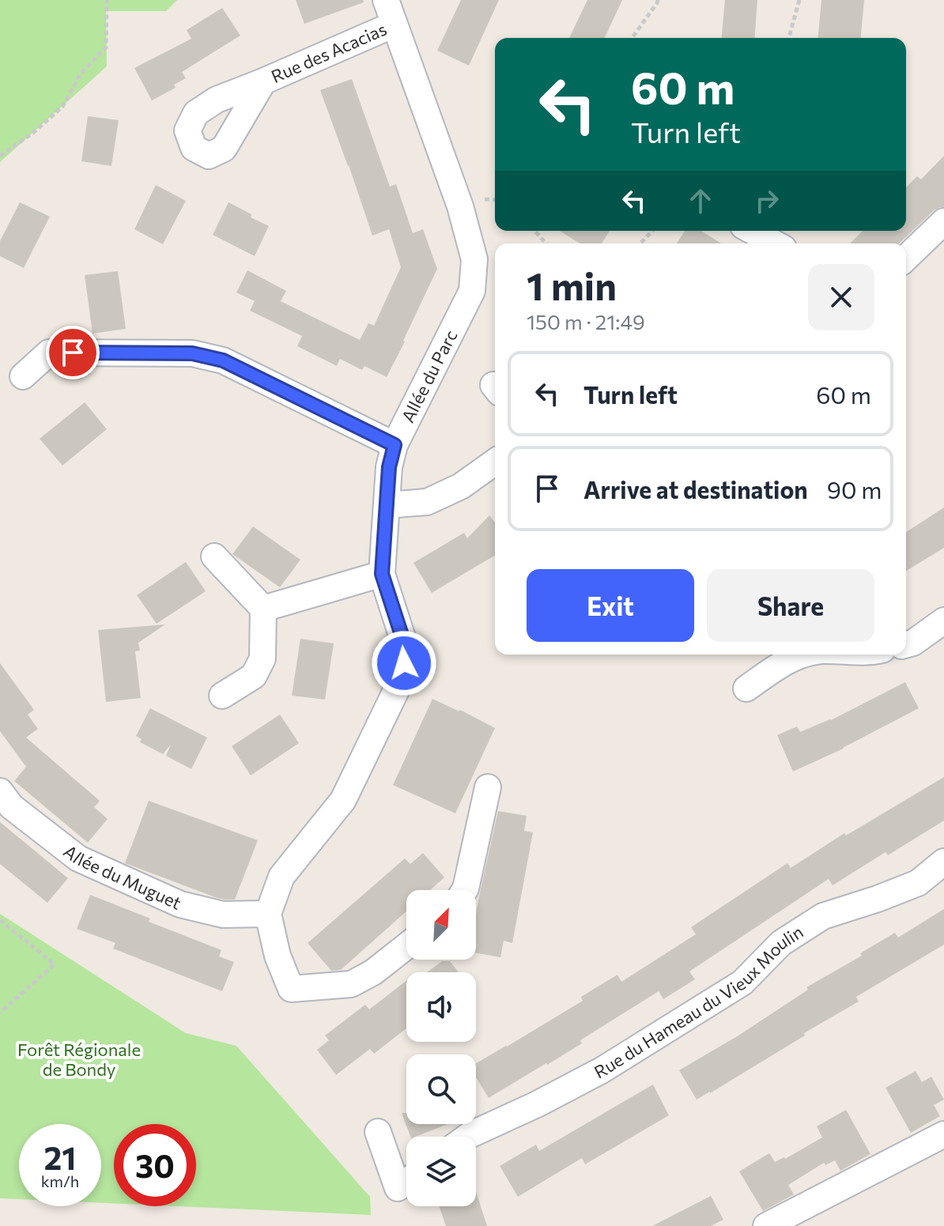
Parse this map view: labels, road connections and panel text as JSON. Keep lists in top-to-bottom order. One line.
{"streets":{"street":["Rue des Acacias","Allée du Parc","Allée du Muguet","Rue du Hameau du Vieux Moulin"]},"crossings":[["Rue des Acacias","Allée du Parc"],["Allée du Parc","Allée du Muguet"]],"parks":["Forêt Régionale de Bondy"],"north":"top right","page":{"turn":["60 m","Turn left"],"heading":["1 min","150 m · 21:49"],"list":[{"name":"Turn left","value":"60 m"},{"name":"Arrive at destination","value":"90 m"}],"buttons":["Exit","Share"],"speed":"21 km/h","limit":"30"}}
